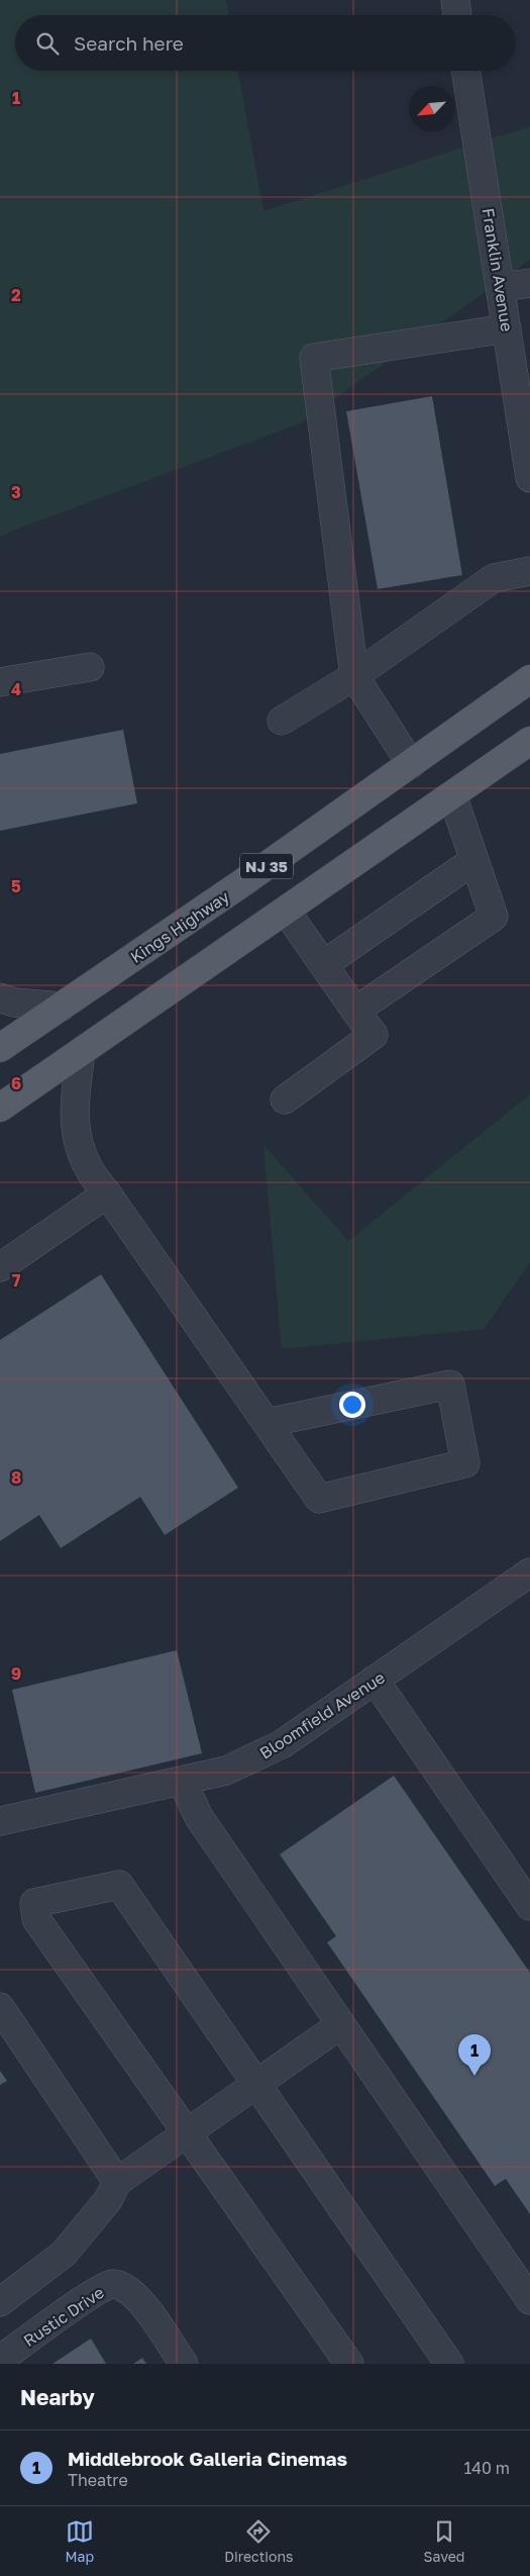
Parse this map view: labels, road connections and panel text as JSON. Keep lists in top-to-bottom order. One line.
{"streets":{"main road":["NJ 35","Kings Highway"],"street":["Franklin Avenue","Bloomfield Avenue","Rustic Drive"]},"north":"bottom left","page":{"search":"Search here","pins":"1","heading":"Nearby","list":[{"mark":"1","name":"Middlebrook Galleria Cinemas","note":"Theatre","value":"140 m"}],"nav":["Map","Directions","Saved"]},"grid":{"rows":["1","2","3","4","5","6","7","8","9"]}}
